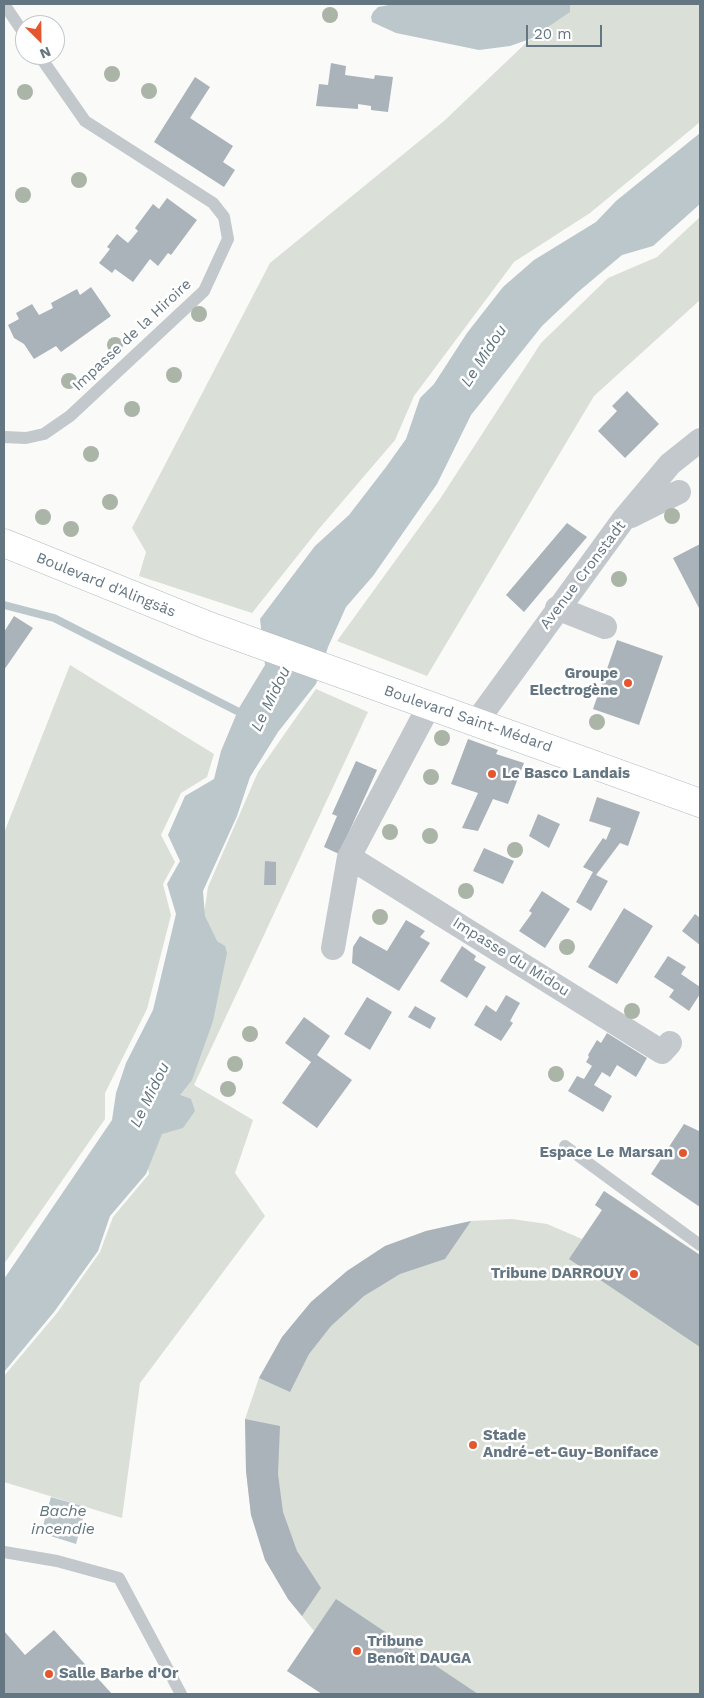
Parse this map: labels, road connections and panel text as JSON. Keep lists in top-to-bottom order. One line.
{"streets":{"main road":["Boulevard d'Alingsäs","Boulevard Saint-Médard"],"street":["Avenue Cronstadt","Impasse du Midou"],"lane":["Impasse de la Hiroire"]},"crossings":[["Avenue Cronstadt","Boulevard Saint-Médard"],["Boulevard d'Alingsäs","Boulevard Saint-Médard"]],"water":["Le Midou","Bache incendie"],"places":["Groupe Electrogène","Le Basco Landais","Espace Le Marsan","Tribune DARROUY","Stade André-et-Guy-Boniface","Tribune Benoît DAUGA","Salle Barbe d'Or"],"scale_bar":"20 m","north":"bottom right"}
